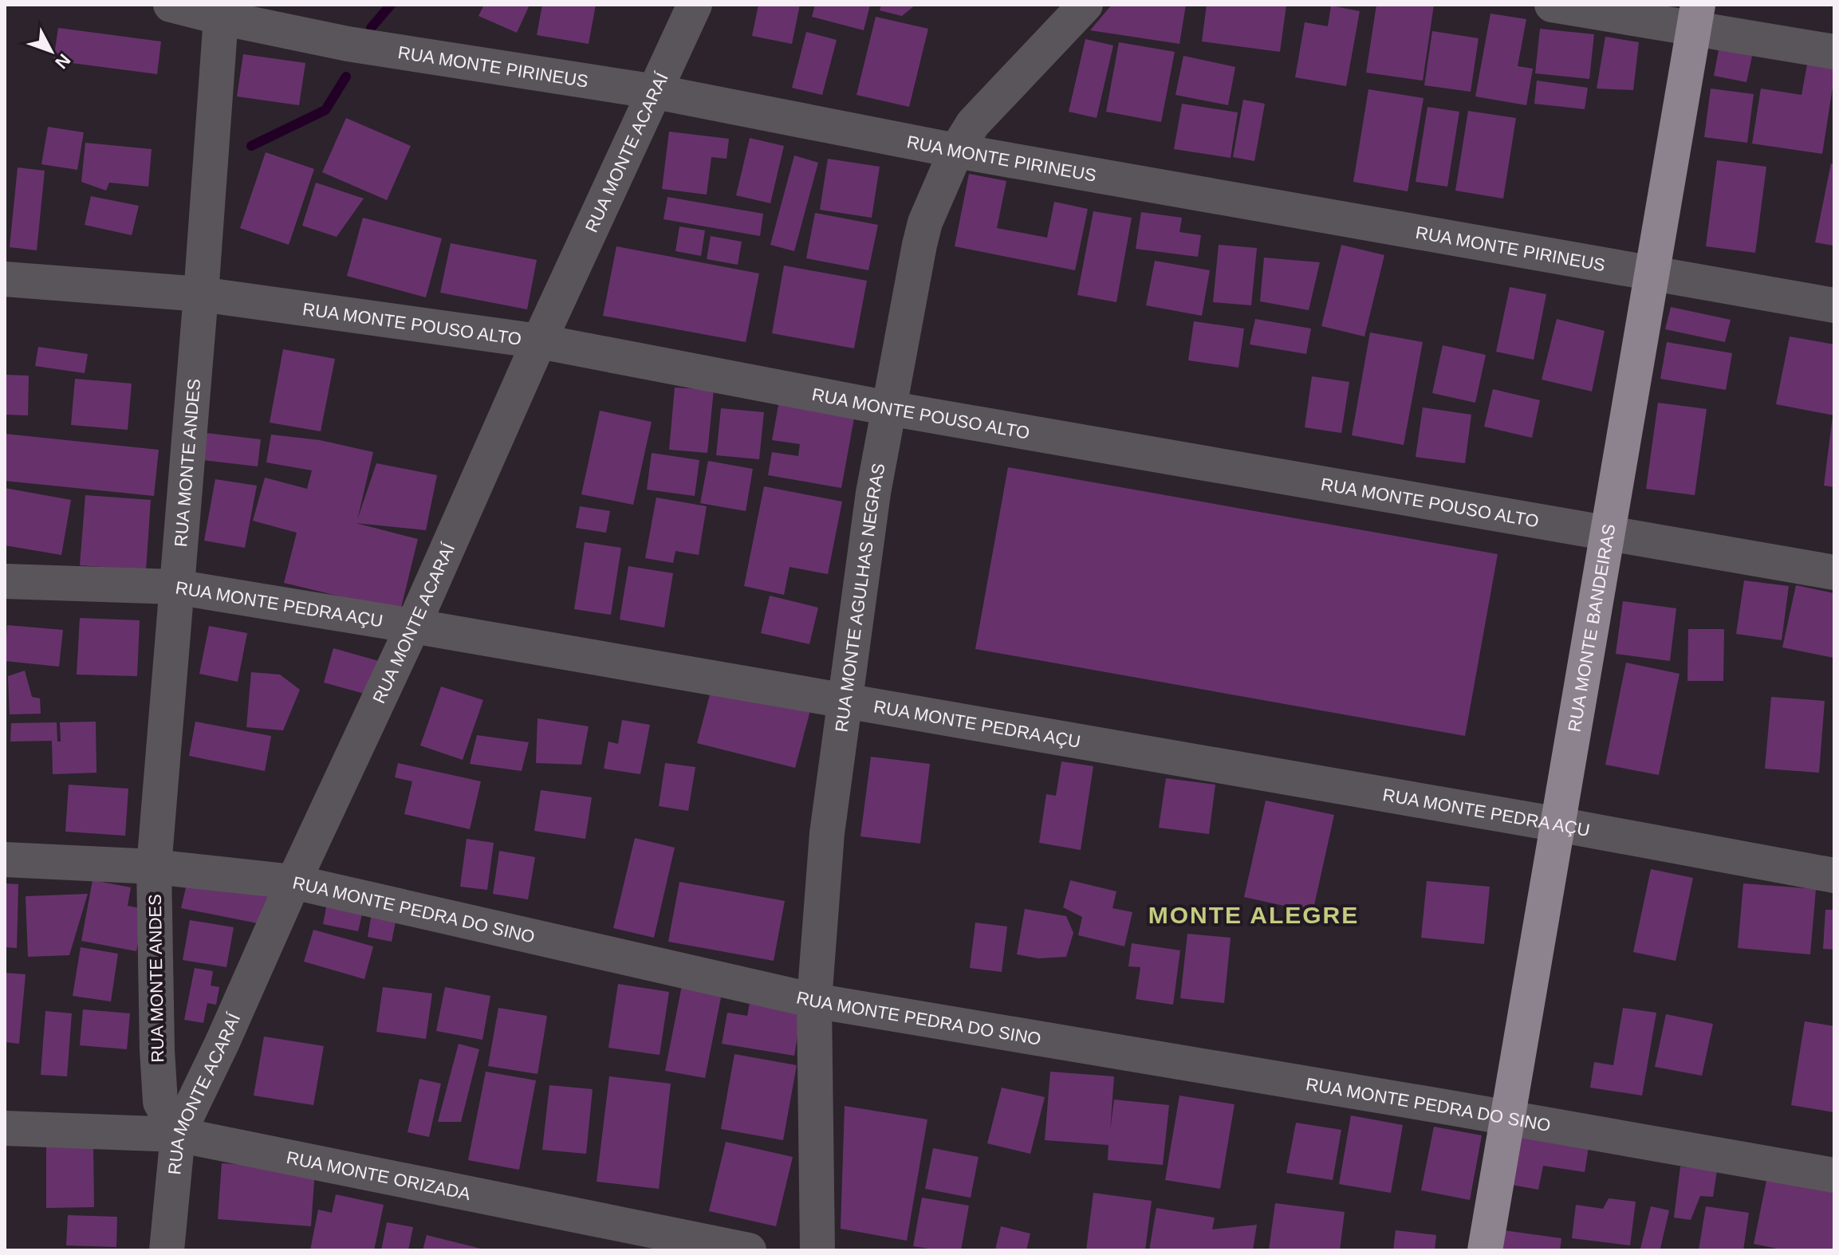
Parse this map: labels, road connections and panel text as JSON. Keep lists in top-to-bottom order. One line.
{"streets":{"main road":["RUA MONTE BANDEIRAS"],"street":["RUA MONTE PIRINEUS","RUA MONTE ACARAÍ","RUA MONTE POUSO ALTO","RUA MONTE ANDES","RUA MONTE AGULHAS NEGRAS","RUA MONTE PEDRA AÇU","RUA MONTE PEDRA DO SINO","RUA MONTE ORIZADA"]},"crossings":[["RUA MONTE PIRINEUS","RUA MONTE ACARAÍ"],["RUA MONTE PIRINEUS","RUA MONTE ANDES"],["RUA MONTE PIRINEUS","RUA MONTE AGULHAS NEGRAS"],["RUA MONTE PIRINEUS","RUA MONTE BANDEIRAS"],["RUA MONTE ACARAÍ","RUA MONTE POUSO ALTO"],["RUA MONTE ACARAÍ","RUA MONTE ANDES"],["RUA MONTE ACARAÍ","RUA MONTE PEDRA AÇU"],["RUA MONTE ACARAÍ","RUA MONTE PEDRA DO SINO"],["RUA MONTE ACARAÍ","RUA MONTE ORIZADA"],["RUA MONTE POUSO ALTO","RUA MONTE ANDES"],["RUA MONTE POUSO ALTO","RUA MONTE AGULHAS NEGRAS"],["RUA MONTE POUSO ALTO","RUA MONTE BANDEIRAS"],["RUA MONTE ANDES","RUA MONTE PEDRA AÇU"],["RUA MONTE ANDES","RUA MONTE PEDRA DO SINO"],["RUA MONTE ANDES","RUA MONTE ORIZADA"],["RUA MONTE AGULHAS NEGRAS","RUA MONTE PEDRA AÇU"],["RUA MONTE AGULHAS NEGRAS","RUA MONTE PEDRA DO SINO"],["RUA MONTE PEDRA AÇU","RUA MONTE BANDEIRAS"],["RUA MONTE BANDEIRAS","RUA MONTE PEDRA DO SINO"]],"districts":["MONTE ALEGRE"],"north":"bottom right"}
